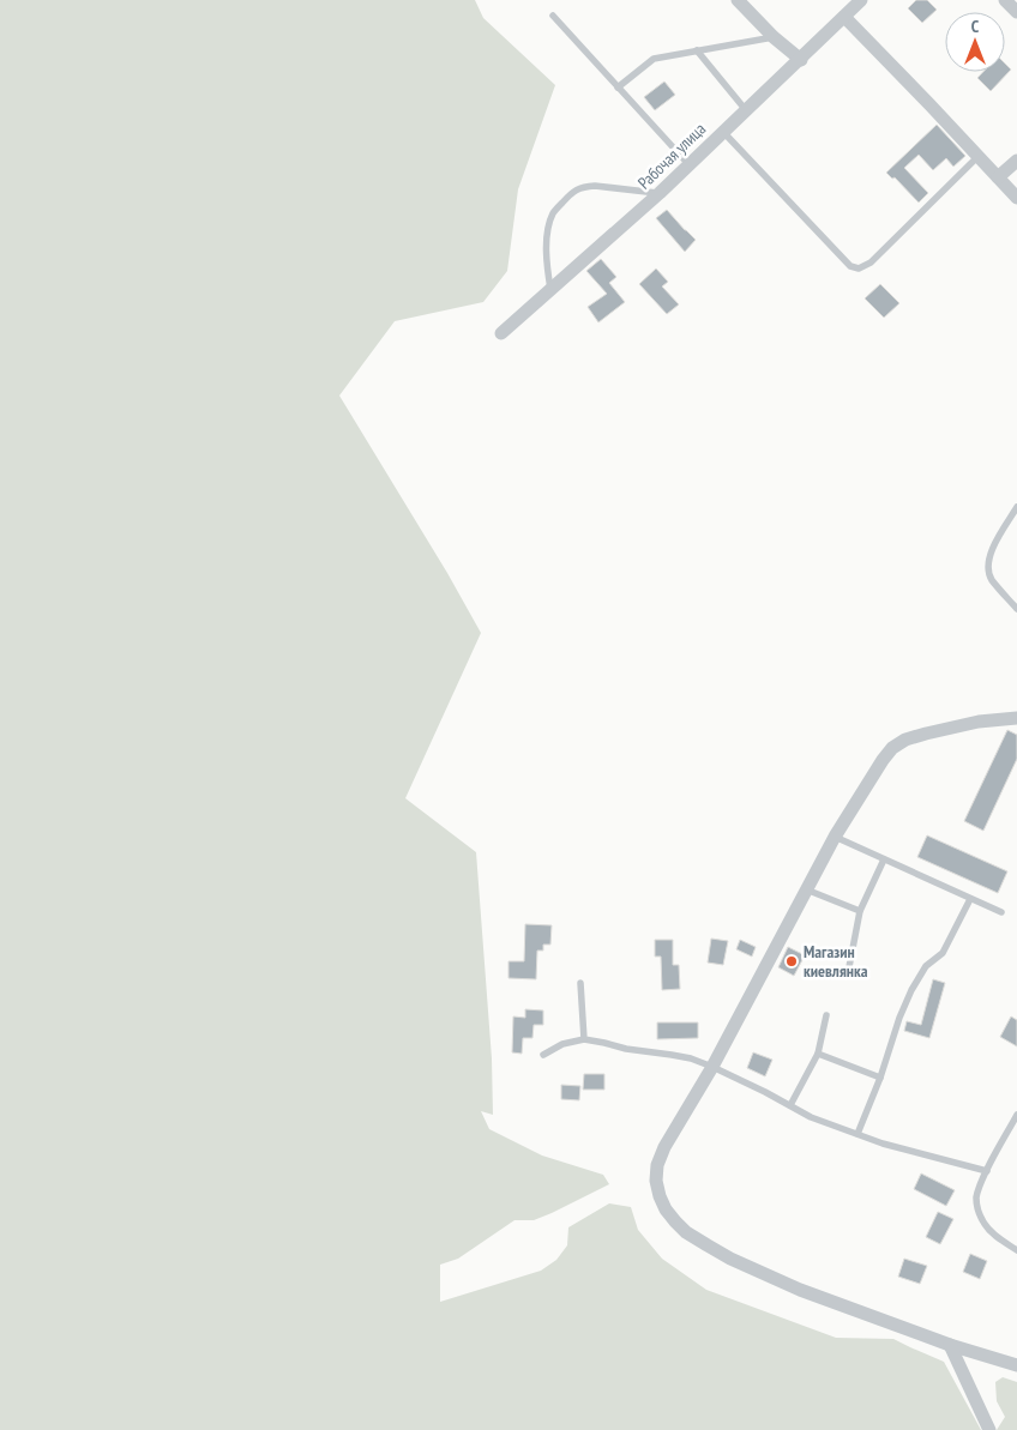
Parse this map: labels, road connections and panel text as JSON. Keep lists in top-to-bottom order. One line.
{"streets":{"street":["Рабочая улица"]},"places":["Магазин киевлянка"],"north":"top"}
